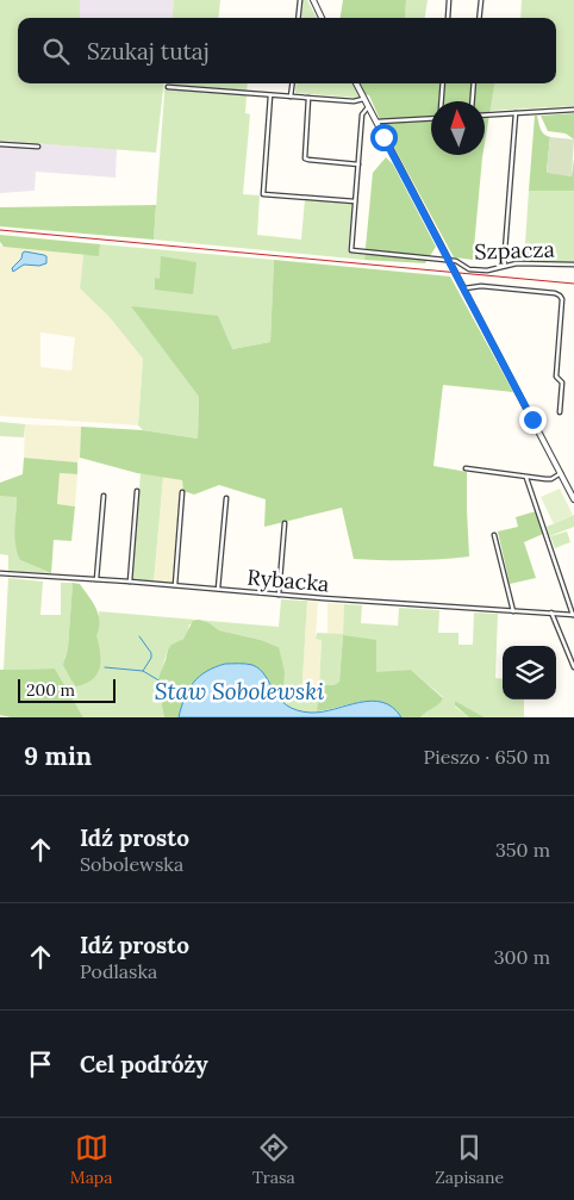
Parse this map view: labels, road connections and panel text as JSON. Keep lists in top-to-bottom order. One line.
{"streets":{"street":["Szpacza","Rybacka"]},"water":["Staw Sobolewski"],"scale_bar":"200 m","north":"top","page":{"search":"Szukaj tutaj","scale":"200 m","heading":["9 min","Pieszo · 650 m"],"list":[["Idź prosto","Sobolewska","350 m"],["Idź prosto","Podlaska","300 m"],"Cel podróży"],"nav":["Mapa","Trasa","Zapisane"]}}
